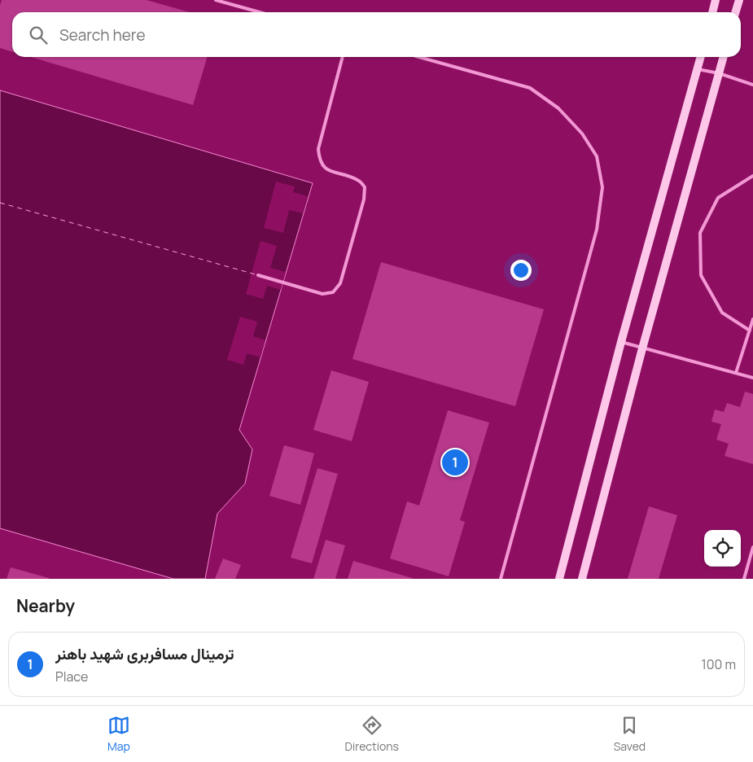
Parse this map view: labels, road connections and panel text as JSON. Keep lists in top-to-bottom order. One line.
{"page":{"search":"Search here","pins":"1","heading":"Nearby","list":[{"mark":"1","name":"ترمینال مسافربری شهید باهنر","note":"Place","value":"100 m"}],"nav":["Map","Directions","Saved"]}}
